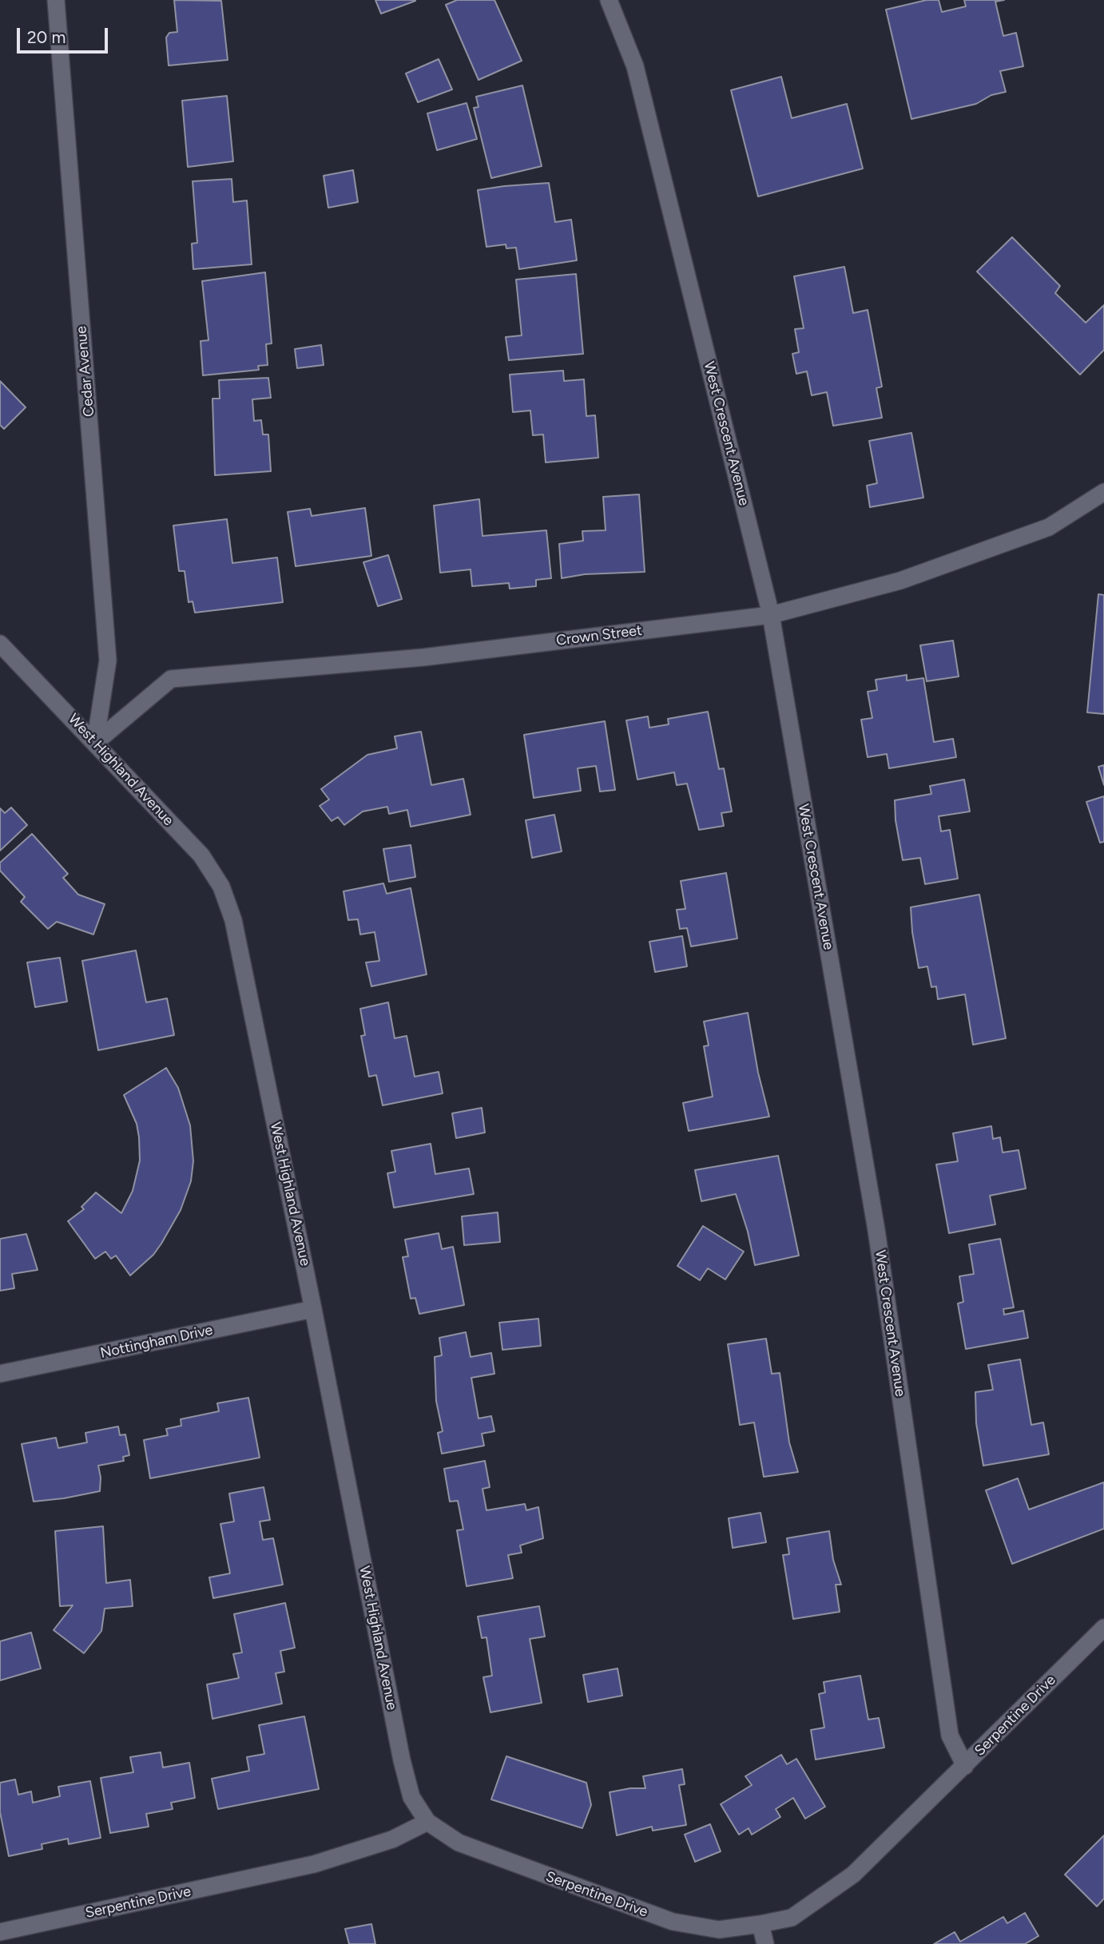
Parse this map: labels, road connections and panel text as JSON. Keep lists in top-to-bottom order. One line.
{"streets":{"street":["Cedar Avenue","West Crescent Avenue","Crown Street","West Highland Avenue","Nottingham Drive","Serpentine Drive"]},"crossings":[["Cedar Avenue","Crown Street"],["Cedar Avenue","West Highland Avenue"],["West Crescent Avenue","Crown Street"],["West Crescent Avenue","Serpentine Drive"],["Crown Street","West Highland Avenue"],["West Highland Avenue","Nottingham Drive"],["West Highland Avenue","Serpentine Drive"]],"scale_bar":"20 m"}
